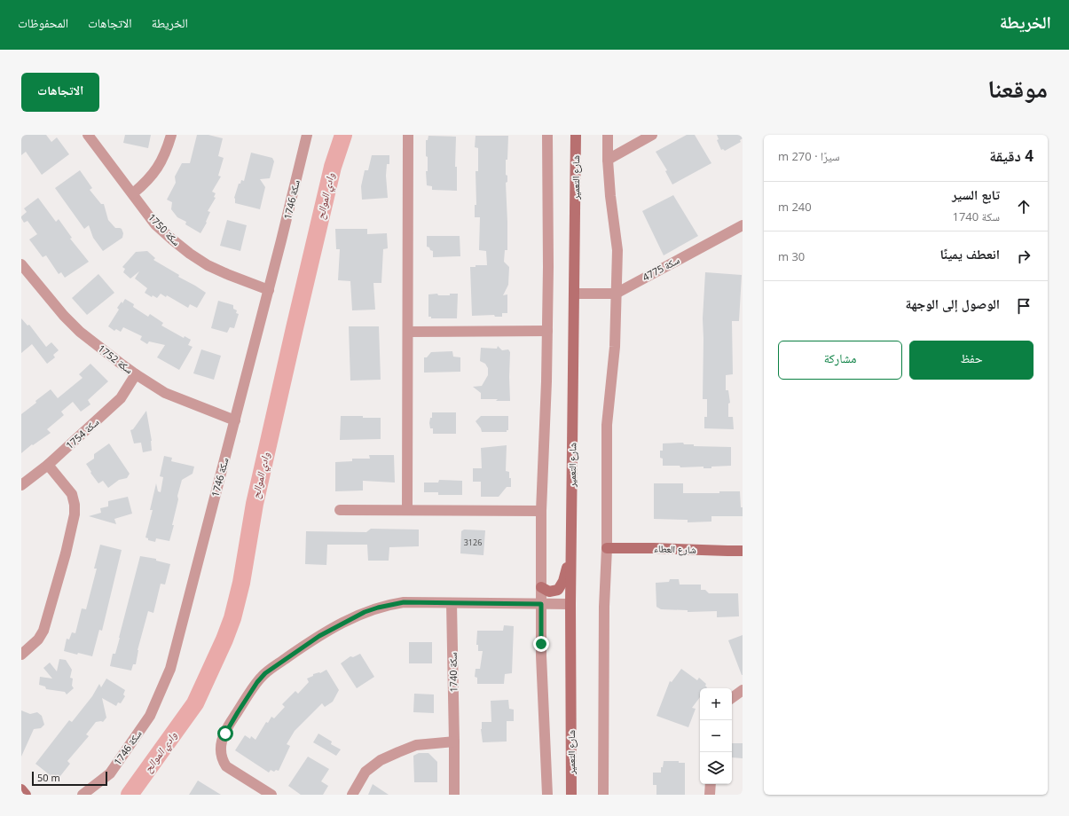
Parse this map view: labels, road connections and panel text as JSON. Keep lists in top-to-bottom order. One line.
{"streets":{"main road":["شارع التعمير","شارع العطاء"],"street":["سكة 1746","سكة 1750","سكة 4775","سكة 1752","سكة 1754","سكة 1740"]},"crossings":[["شارع التعمير","سكة 4775"],["سكة 1746","سكة 1750"],["سكة 1746","سكة 1752"],["سكة 1752","سكة 1754"]],"water":["وادي الموالح"],"house_numbers":["3126"],"scale_bar":"50 m","page":{"header":"الخريطة","nav":["الخريطة","الاتجاهات","المحفوظات"],"title":"موقعنا","buttons":["الاتجاهات",["حفظ","مشاركة"]],"heading":["4 دقيقة","سيرًا · 270 m"],"list":[["تابع السير","سكة 1740","240 m"],["انعطف يمينًا","30 m"],"الوصول إلى الوجهة"],"map_buttons":["+","−"],"scale":"50 m"}}
